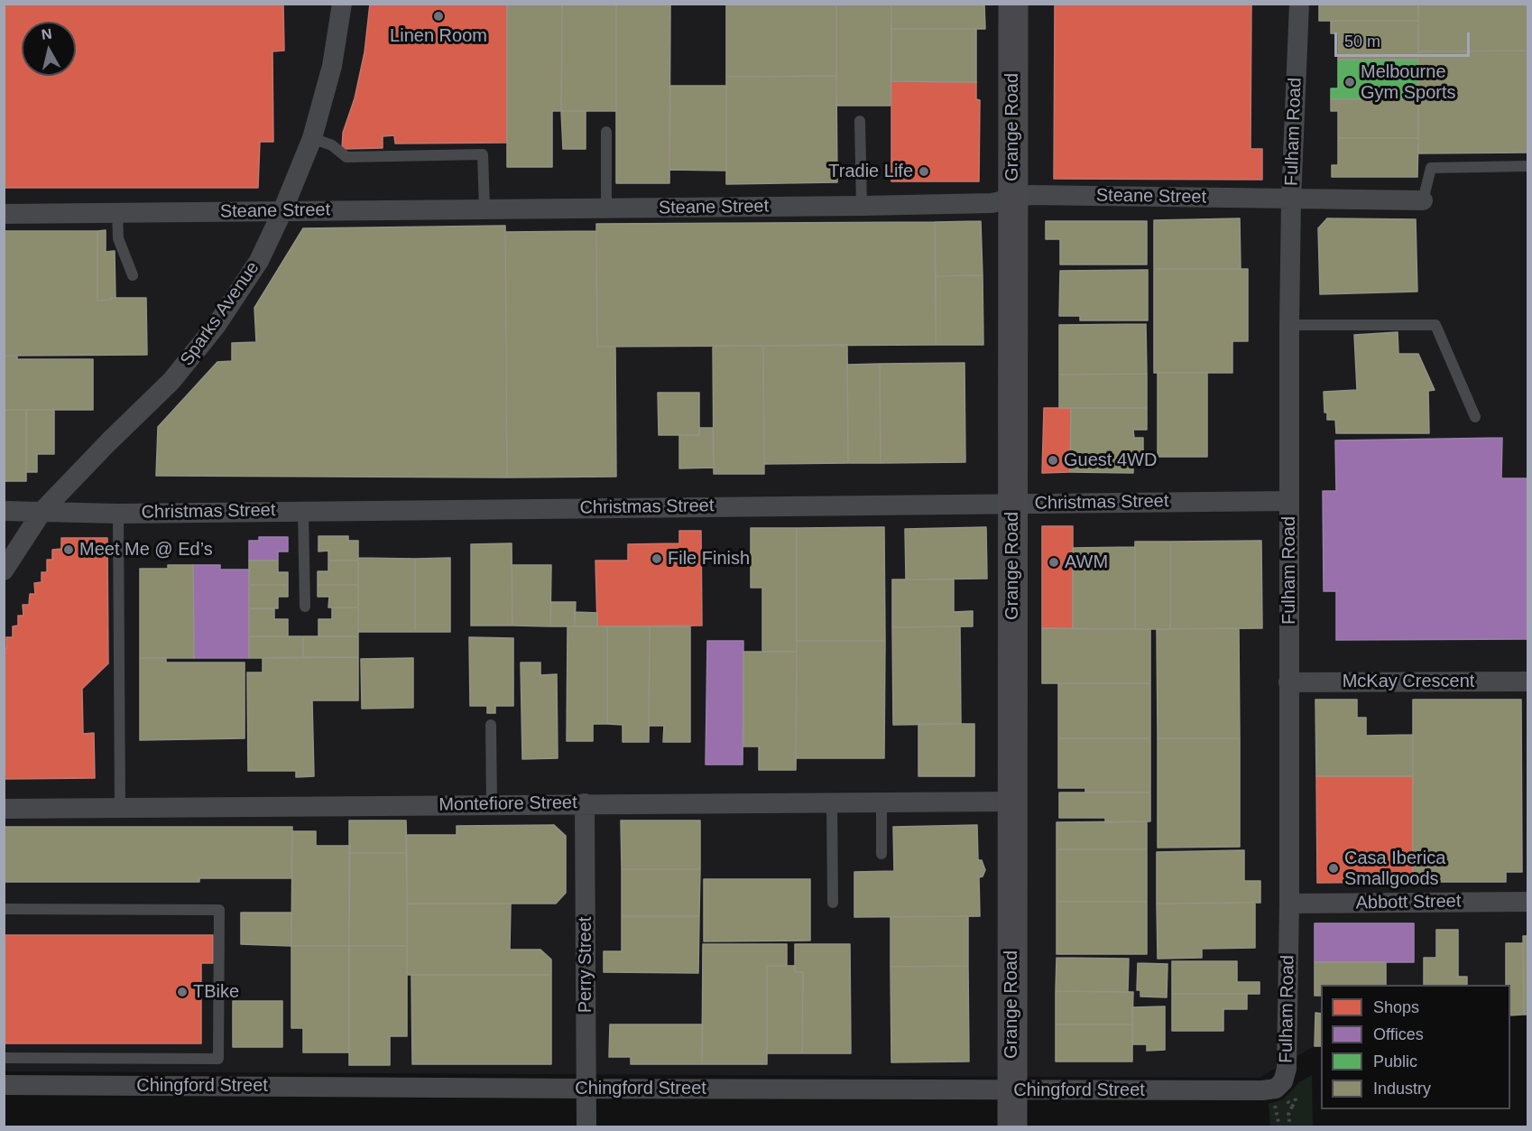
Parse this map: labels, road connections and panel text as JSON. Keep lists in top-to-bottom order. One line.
{"streets":{"main road":["Grange Road"],"street":["Fulham Road","Steane Street","Sparks Avenue","Christmas Street","McKay Crescent","Montefiore Street","Abbott Street","Perry Street","Chingford Street"]},"crossings":[["Grange Road","Steane Street"],["Grange Road","Christmas Street"],["Grange Road","Montefiore Street"],["Grange Road","Chingford Street"],["Fulham Road","Steane Street"],["Fulham Road","Christmas Street"],["Fulham Road","McKay Crescent"],["Fulham Road","Abbott Street"],["Fulham Road","Chingford Street"],["Steane Street","Sparks Avenue"],["Sparks Avenue","Christmas Street"],["Montefiore Street","Perry Street"],["Perry Street","Chingford Street"]],"places":["Linen Room","Melbourne Gym Sports","Tradie Life","Guest 4WD","Meet Me @ Ed’s","File Finish","AWM","Casa Iberica Smallgoods","TBike"],"legend":["Shops","Offices","Public","Industry"],"scale_bar":"50 m","north":"top"}
